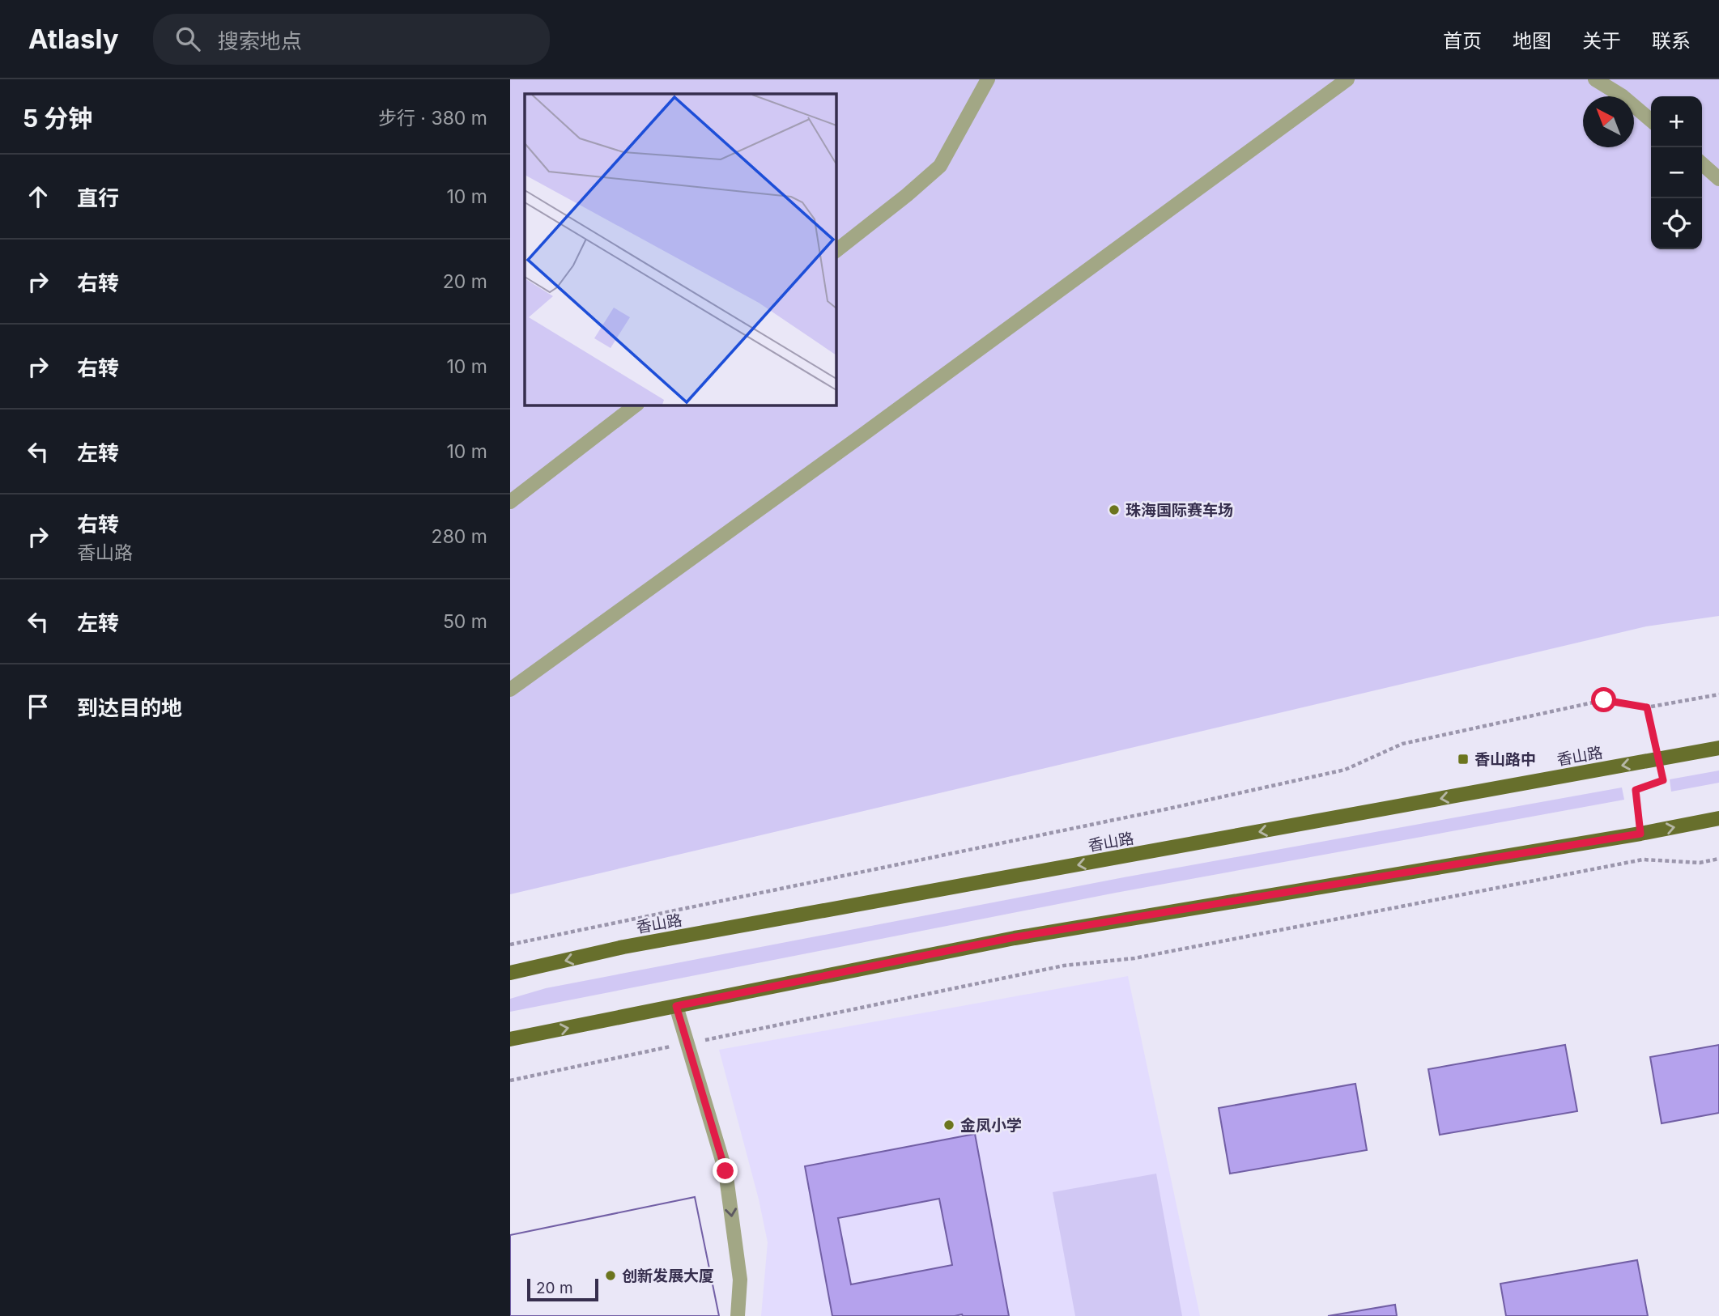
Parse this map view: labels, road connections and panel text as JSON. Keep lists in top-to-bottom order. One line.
{"streets":{"main road":["香山路"]},"places":{"other":["珠海国际赛车场","金凤小学","创新发展大厦"],"transit":["香山路中"]},"scale_bar":"20 m","north":"top left","page":{"header":"Atlasly","search":"搜索地点","nav":["首页","地图","关于","联系"],"heading":["5 分钟","步行 · 380 m"],"map_buttons":["+","−"],"list":[["直行","10 m"],["右转","20 m"],["右转","10 m"],["左转","10 m"],["右转","香山路","280 m"],["左转","50 m"],"到达目的地"],"scale":"20 m"}}
